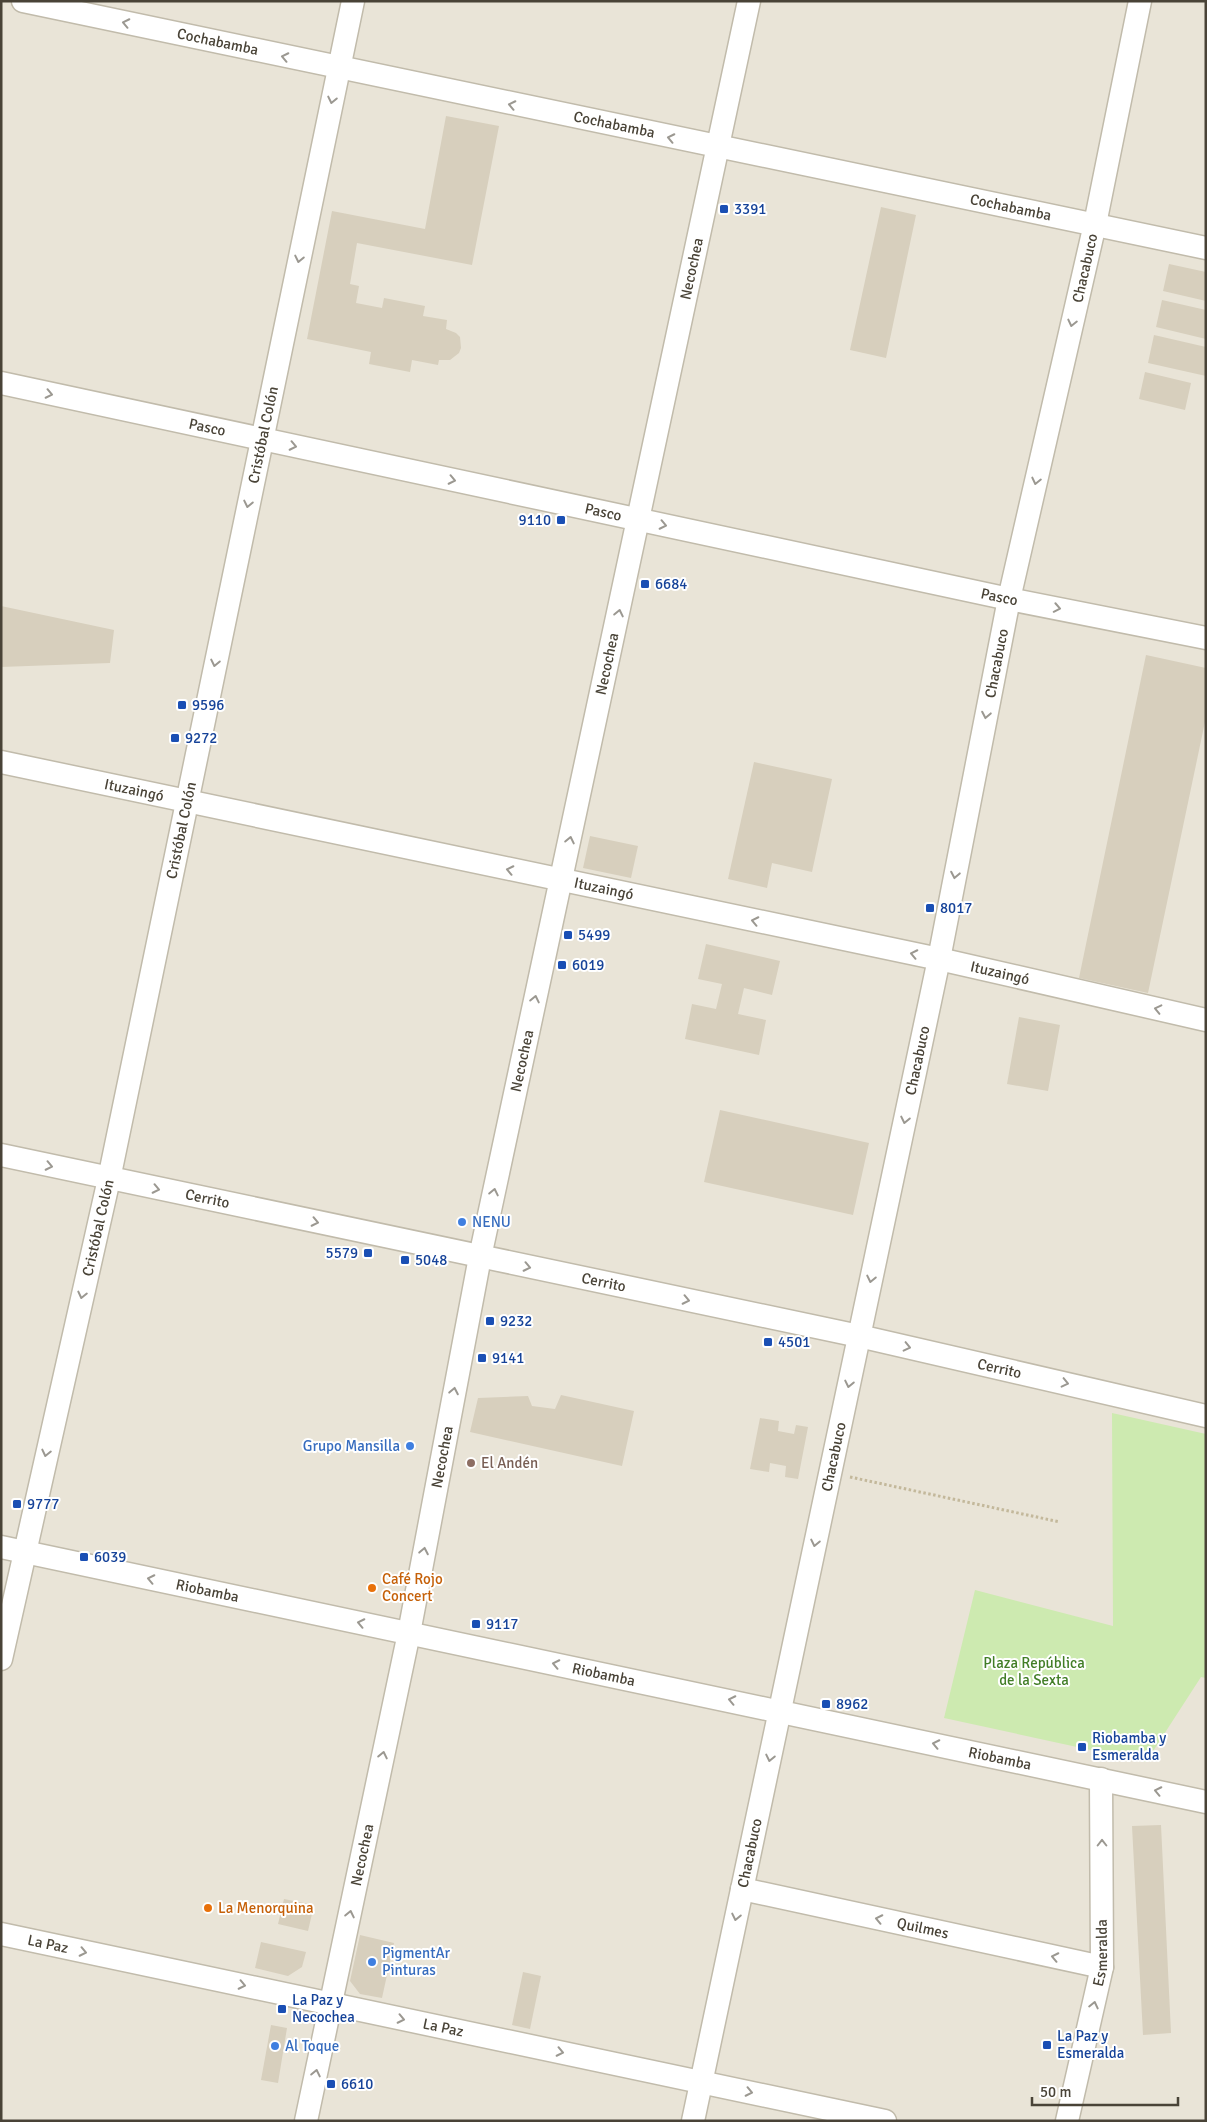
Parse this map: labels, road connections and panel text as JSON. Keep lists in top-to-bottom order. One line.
{"streets":{"street":["Cochabamba","Necochea","Chacabuco","Pasco","Cristóbal Colón","Ituzaingó","Cerrito","Riobamba","Quilmes","La Paz","Esmeralda"]},"crossings":[["Cochabamba","Necochea"],["Cochabamba","Chacabuco"],["Cochabamba","Cristóbal Colón"],["Necochea","Pasco"],["Necochea","Ituzaingó"],["Necochea","Cerrito"],["Necochea","Riobamba"],["Necochea","La Paz"],["Chacabuco","Pasco"],["Chacabuco","Ituzaingó"],["Chacabuco","Cerrito"],["Chacabuco","Riobamba"],["Chacabuco","Quilmes"],["Chacabuco","La Paz"],["Pasco","Cristóbal Colón"],["Cristóbal Colón","Ituzaingó"],["Cristóbal Colón","Cerrito"],["Cristóbal Colón","Riobamba"],["Riobamba","Esmeralda"],["Quilmes","Esmeralda"]],"one_way":["Cochabamba","Necochea","Chacabuco","Pasco","Cristóbal Colón","Ituzaingó","Cerrito","Riobamba","Quilmes","La Paz","Esmeralda"],"parks":["Plaza República de la Sexta"],"places":{"transit":["3391","9110","6684","9596","9272","8017","5499","6019","5579","5048","9232","4501","9141","9777","6039","9117","8962","Riobamba y Esmeralda","La Paz y Necochea","La Paz y Esmeralda","6610"],"other":["NENU","Grupo Mansilla","El Andén","Café Rojo Concert","La Menorquina","PigmentAr Pinturas","Al Toque"]},"scale_bar":"50 m"}
